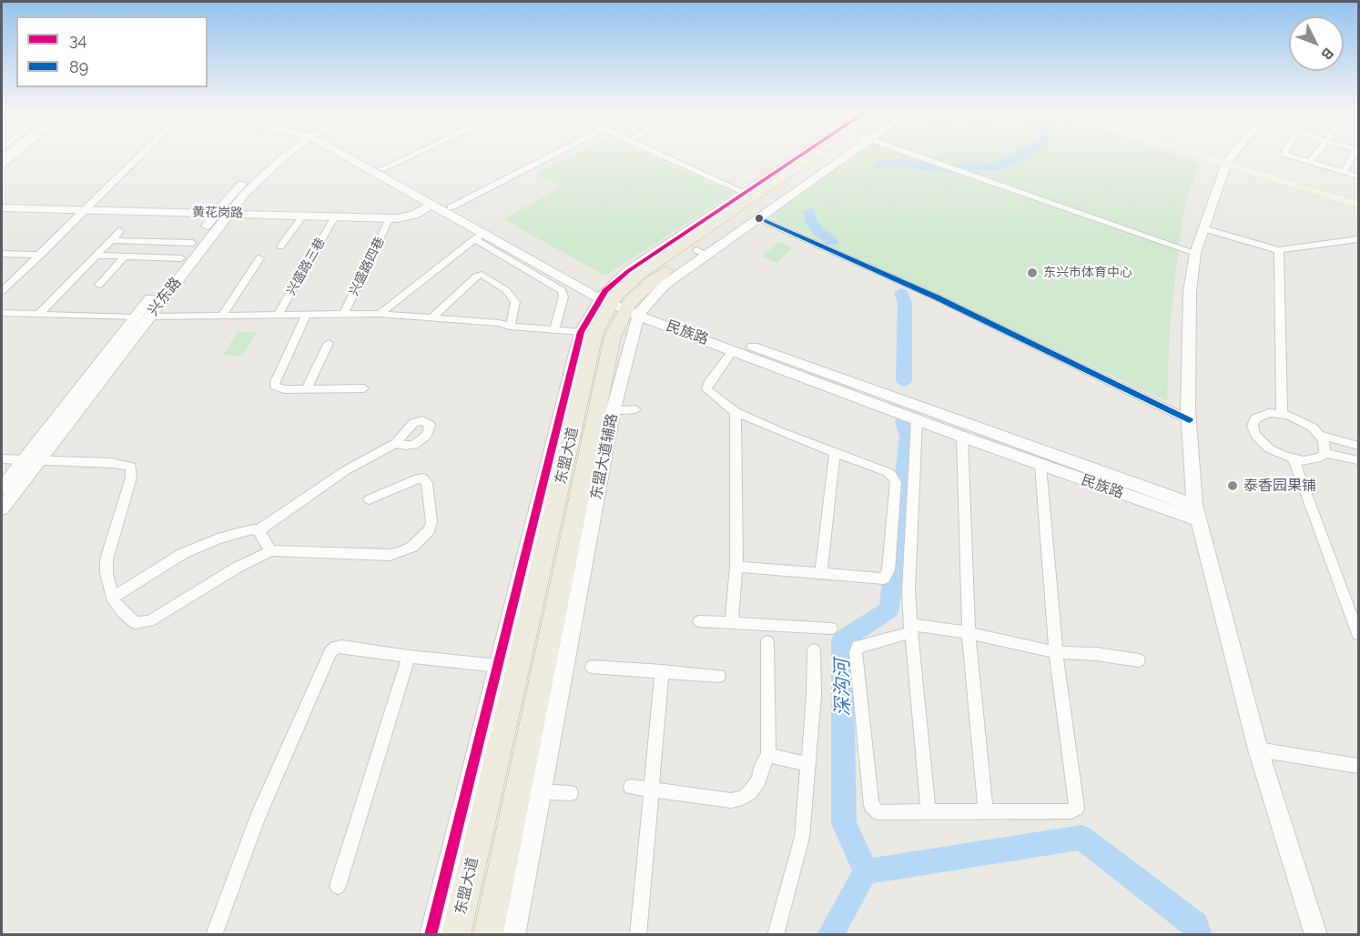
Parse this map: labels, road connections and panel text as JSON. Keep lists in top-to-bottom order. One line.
{"streets":{"highway":["东盟大道"],"main road":["黄花岗路","兴东路","民族路","东盟大道辅路"],"street":["兴盛路三巷","兴盛路四巷"]},"crossings":[["黄花岗路","兴盛路三巷"],["黄花岗路","兴盛路四巷"],["黄花岗路","兴东路"],["黄花岗路","民族路"],["民族路","东盟大道"],["东盟大道","东盟大道辅路"]],"water":["深沟河"],"places":["东兴市体育中心","泰香园果铺"],"lines":["transit line 34","transit line 89"],"legend":["34","89"],"north":"bottom right"}
